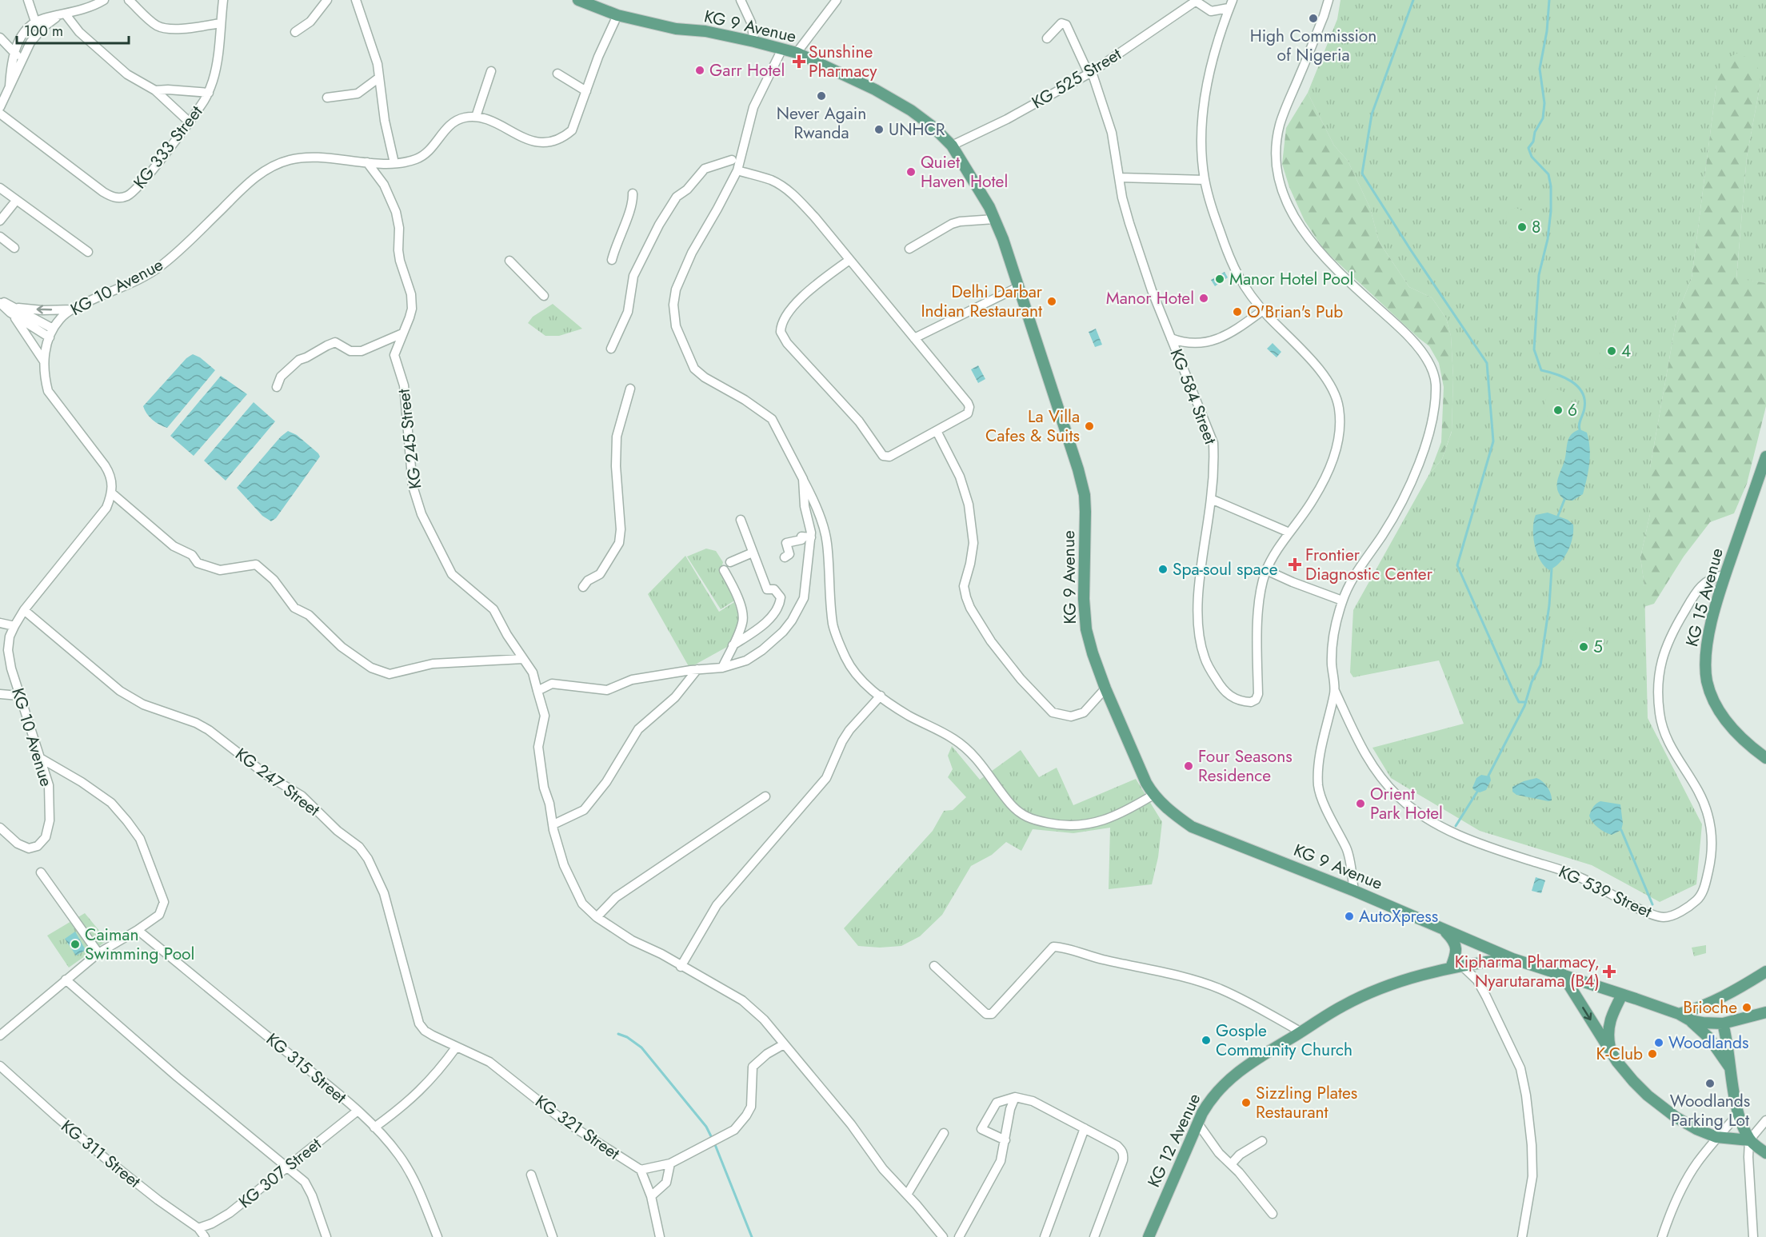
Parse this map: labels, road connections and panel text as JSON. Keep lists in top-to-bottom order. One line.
{"streets":{"main road":["KG 9 Avenue","KG 15 Avenue","KG 12 Avenue"],"street":["KG 525 Street","KG 333 Street","KG 10 Avenue","KG 584 Street","KG 245 Street","KG 247 Street","KG 539 Street","KG 315 Street","KG 321 Street","KG 311 Street","KG 307 Street"]},"crossings":[["KG 9 Avenue","KG 525 Street"],["KG 9 Avenue","KG 12 Avenue"],["KG 525 Street","KG 584 Street"],["KG 10 Avenue","KG 245 Street"],["KG 10 Avenue","KG 247 Street"],["KG 15 Avenue","KG 539 Street"],["KG 247 Street","KG 321 Street"],["KG 315 Street","KG 307 Street"],["KG 311 Street","KG 307 Street"]],"places":{"other":["High Commission of Nigeria","Garr Hotel","Never Again Rwanda","UNHCR","Quiet Haven Hotel","8","Manor Hotel Pool","Manor Hotel","Delhi Darbar Indian Restaurant","O'Brian's Pub","4","6","La Villa Cafes & Suits","Spa-soul space","5","Four Seasons Residence","Orient Park Hotel","AutoXpress","Caiman Swimming Pool","Brioche","Gosple Community Church","Woodlands","K-Club","Woodlands Parking Lot","Sizzling Plates Restaurant"],"health":["Sunshine Pharmacy","Frontier Diagnostic Center","Kipharma Pharmacy, Nyarutarama (B4)"]},"scale_bar":"100 m"}
